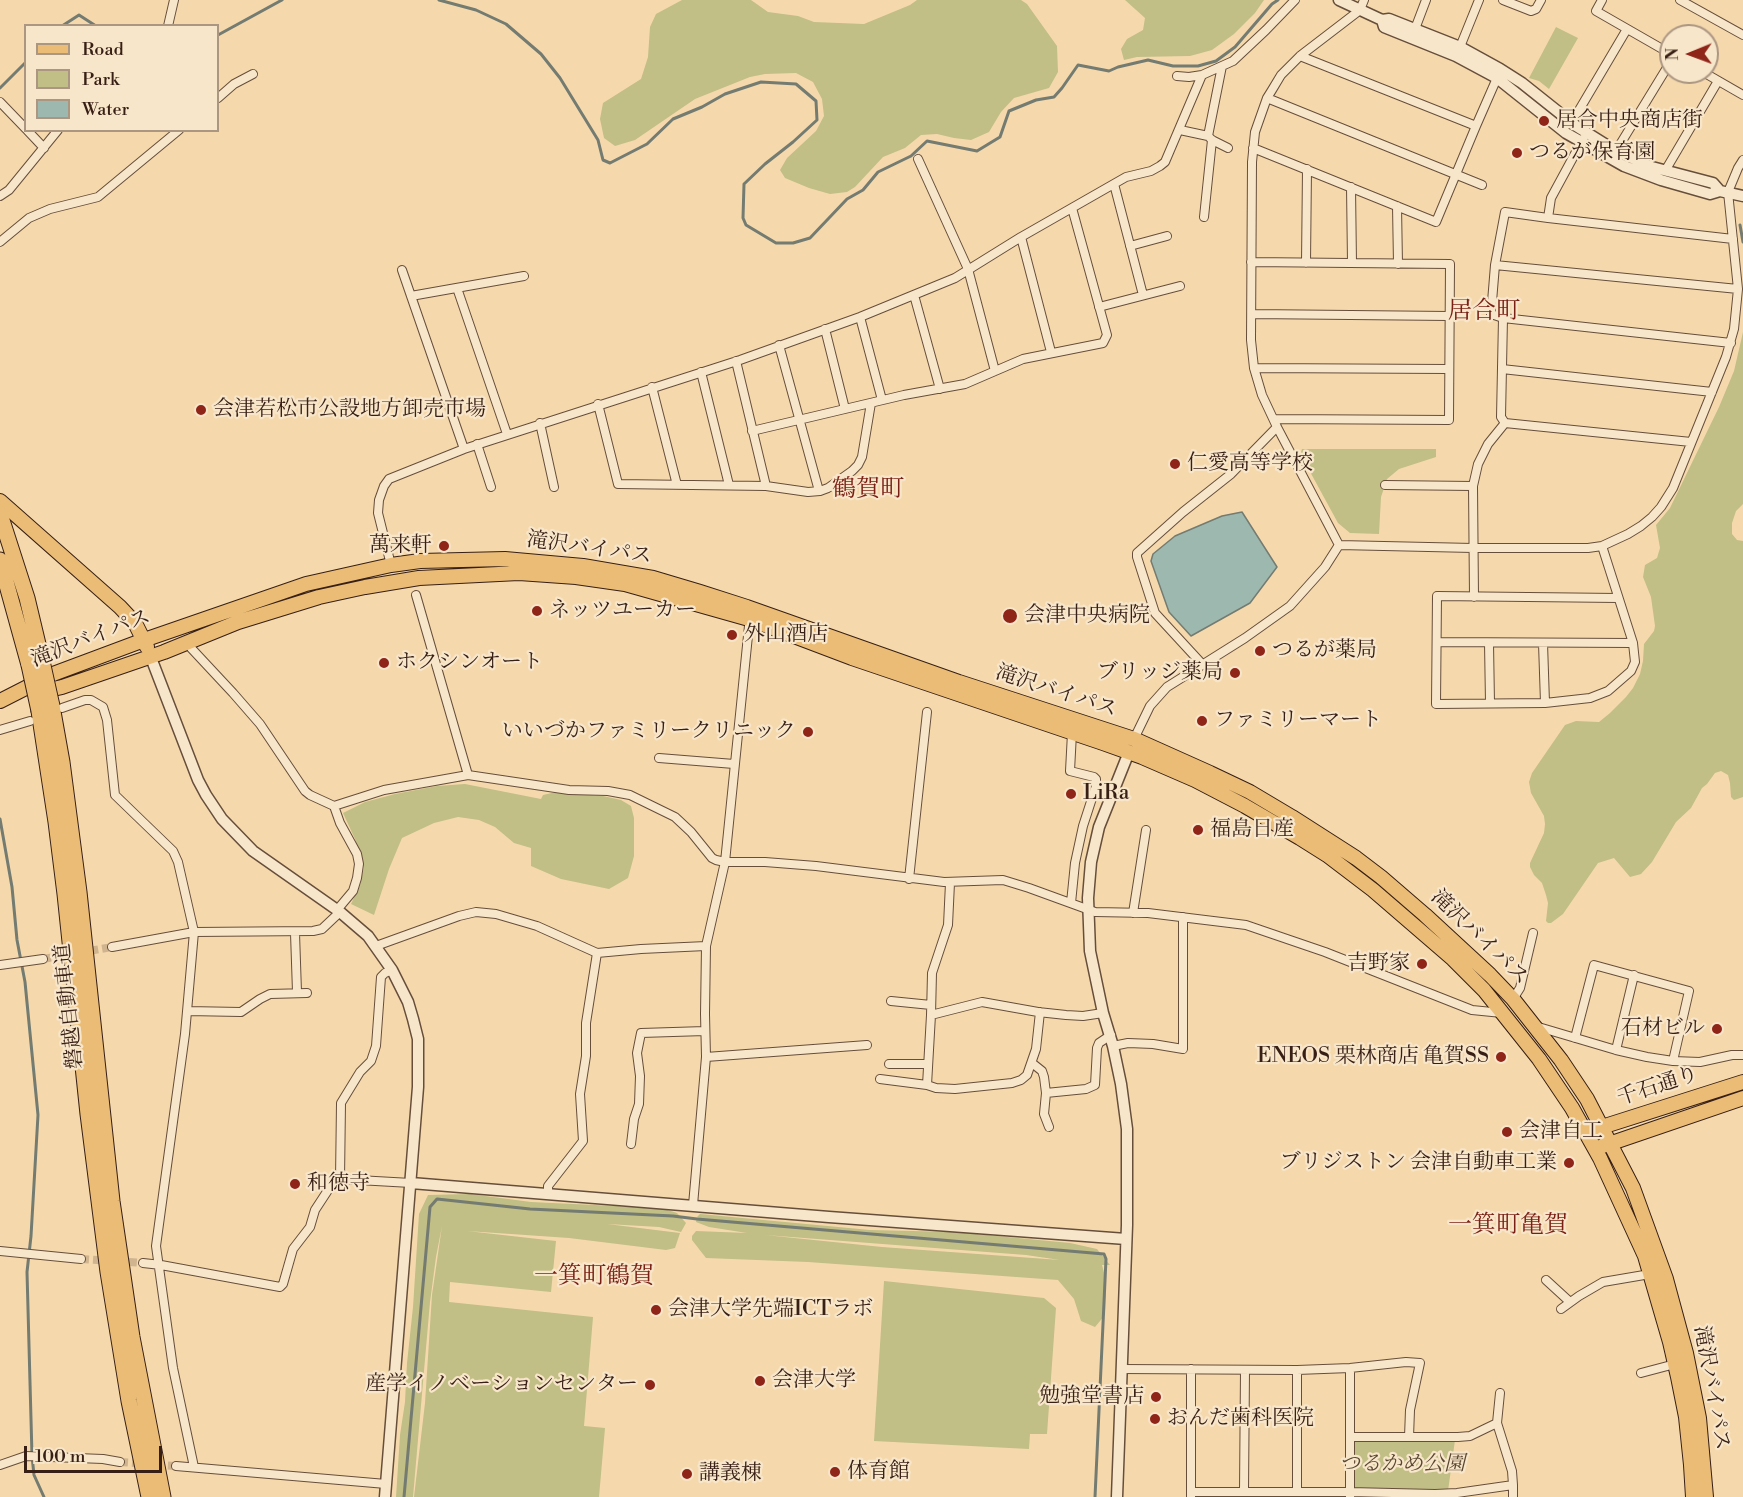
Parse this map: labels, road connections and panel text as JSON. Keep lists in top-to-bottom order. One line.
{"streets":{"highway":["磐越自動車道"],"main road":["滝沢バイパス","千石通り"]},"crossings":[["滝沢バイパス","千石通り"]],"districts":["居合町","鶴賀町","一箕町亀賀","一箕町鶴賀"],"parks":["つるかめ公園"],"places":["居合中央商店街","つるが保育園","会津若松市公設地方卸売市場","仁愛高等学校","萬来軒","ネッツユーカー","会津中央病院","外山酒店","つるが薬局","ホクシンオート","ブリッジ薬局","ファミリーマート","いいづかファミリークリニック","LiRa","福島日産","吉野家","石材ビル","ENEOS 栗林商店 亀賀SS","会津自工","ブリジストン 会津自動車工業","和徳寺","会津大学先端ICTラボ","会津大学","産学イノベーションセンター","勉強堂書店","おんだ歯科医院","体育館","講義棟"],"legend":["Road","Park","Water"],"scale_bar":"100 m","north":"left"}
